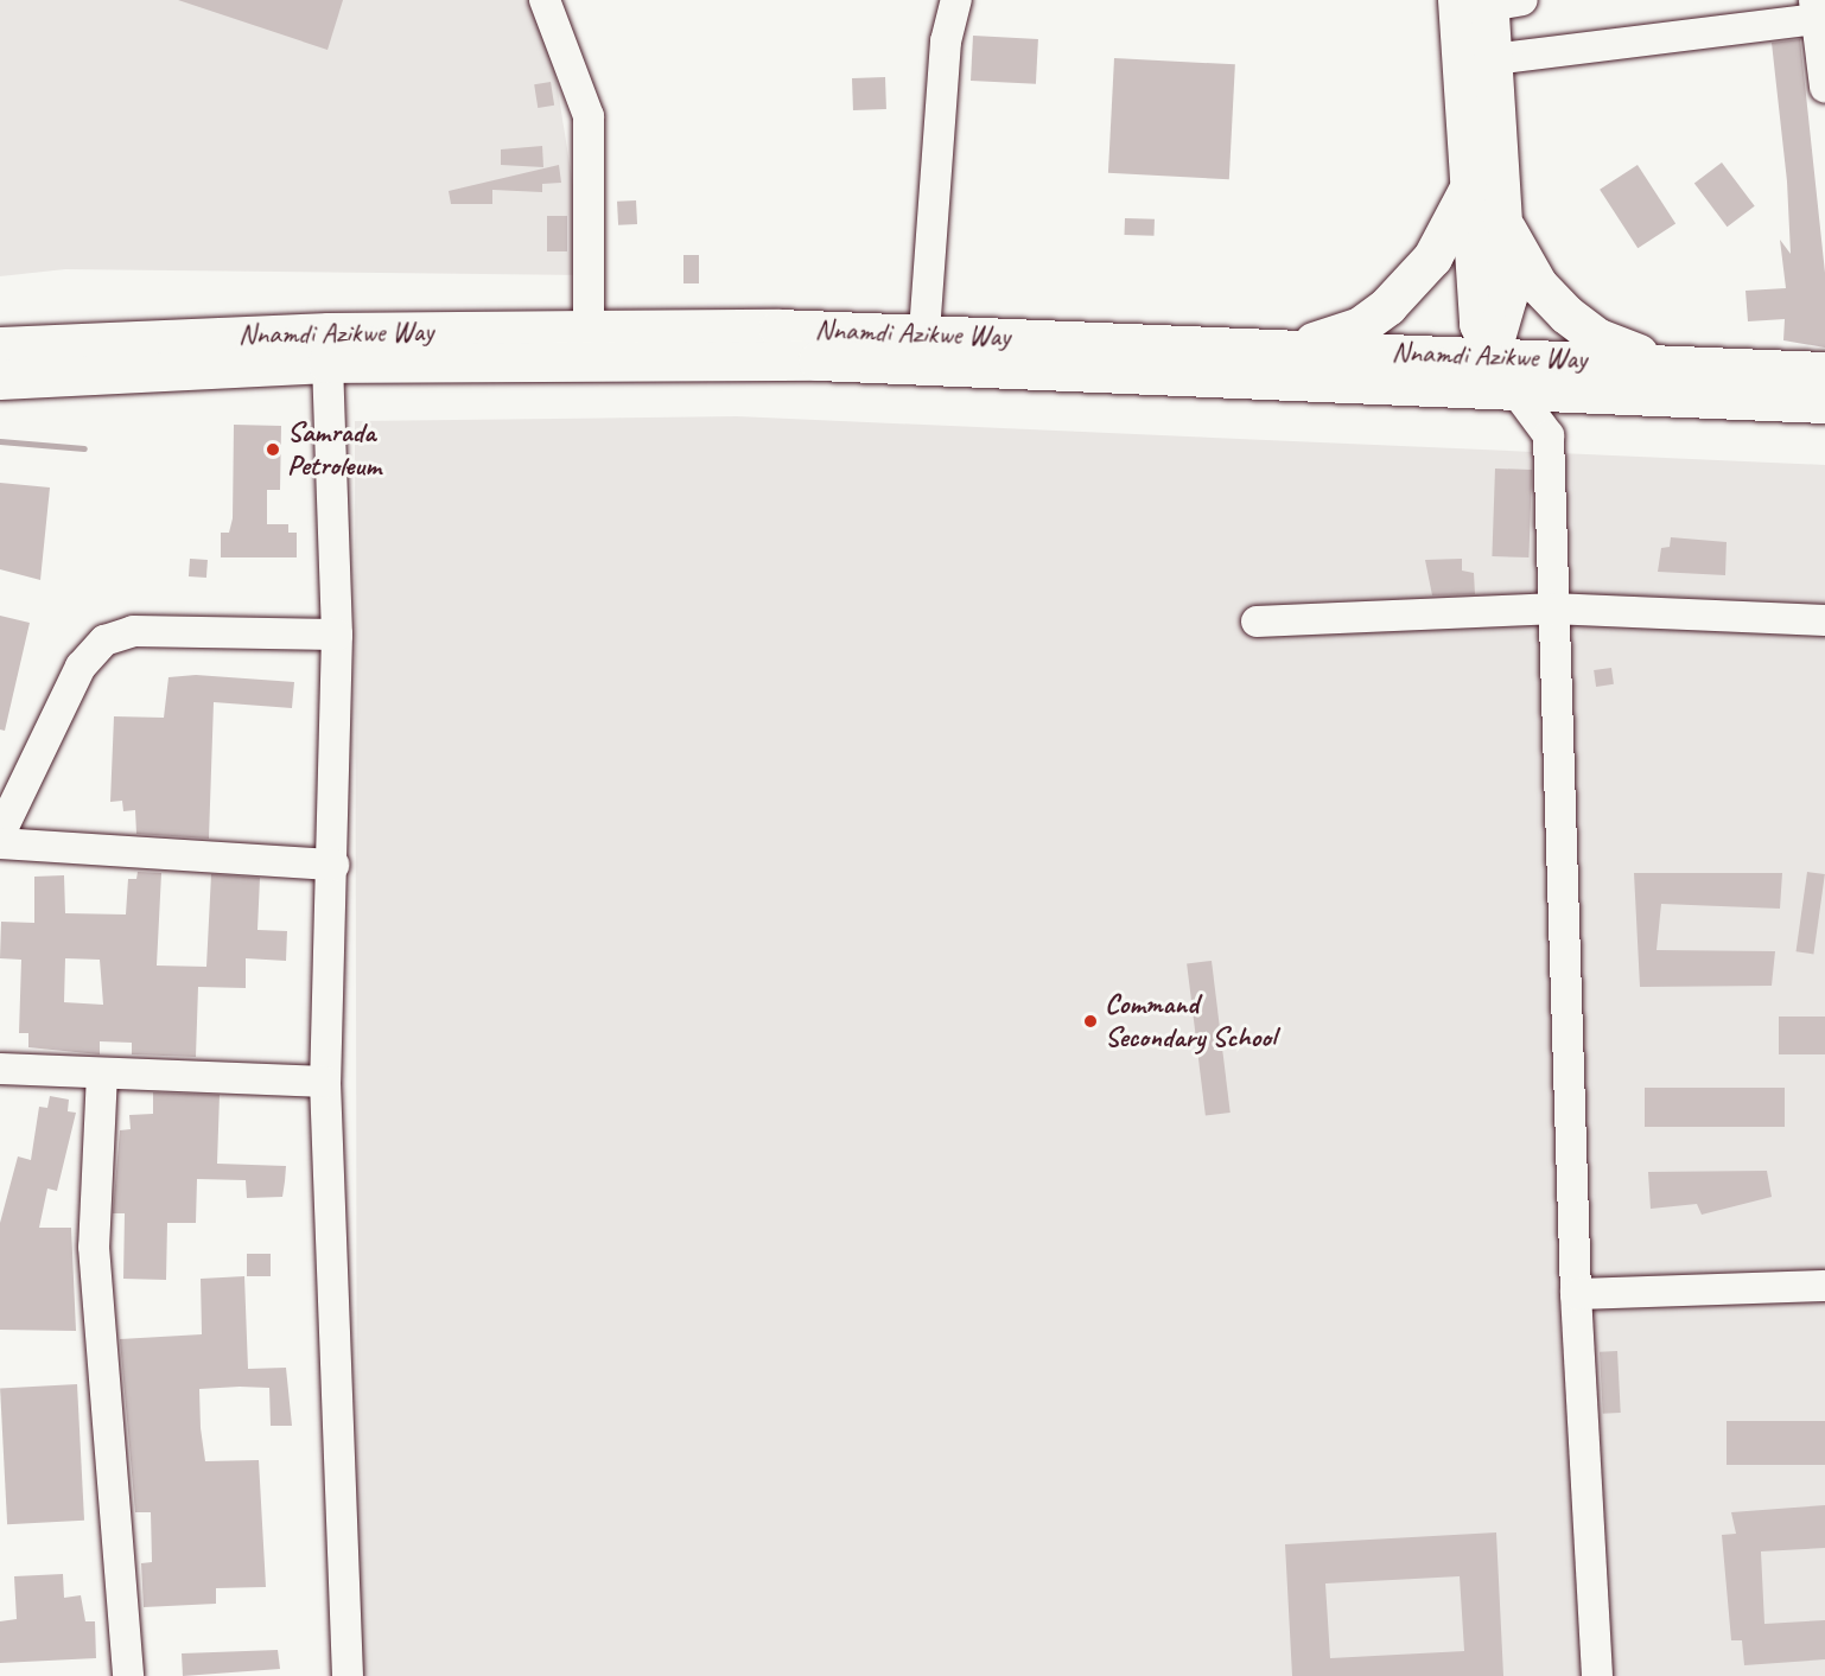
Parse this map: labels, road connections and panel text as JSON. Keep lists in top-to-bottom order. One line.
{"streets":{"highway":["Nnamdi Azikwe Way"]},"places":["Samrada Petroleum","Command Secondary School"]}
